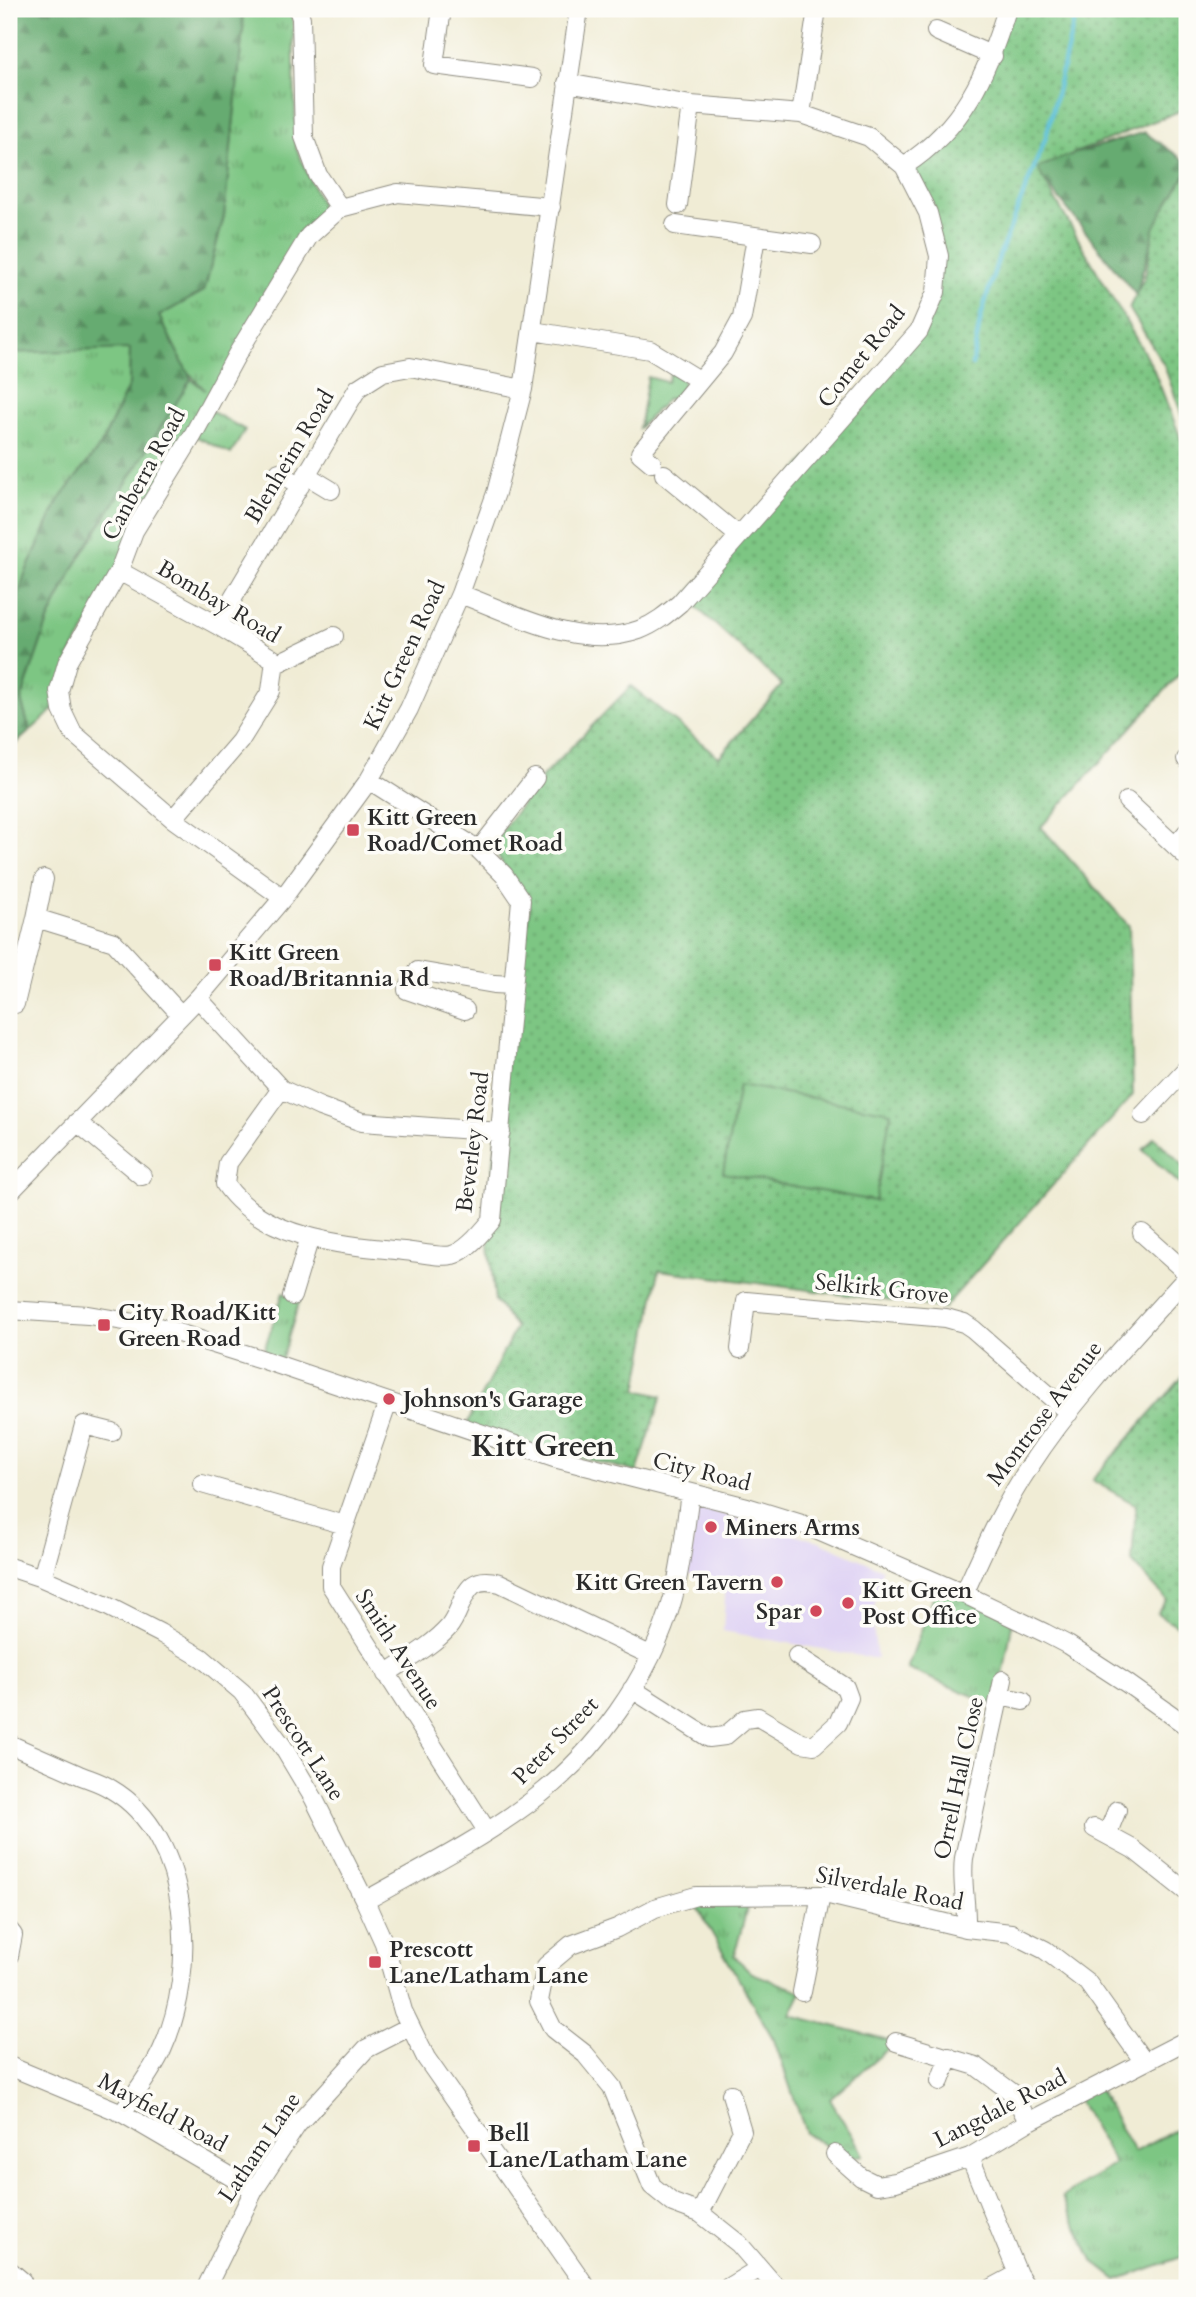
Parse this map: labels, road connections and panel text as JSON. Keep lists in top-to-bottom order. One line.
{"streets":{"street":["Comet Road","Blenheim Road","Canberra Road","Bombay Road","Kitt Green Road","Beverley Road","Selkirk Grove","Montrose Avenue","City Road","Smith Avenue","Peter Street","Prescott Lane","Orrell Hall Close","Silverdale Road","Langdale Road","Mayfield Road","Latham Lane"]},"crossings":[["Comet Road","Kitt Green Road"],["Blenheim Road","Bombay Road"],["Blenheim Road","Kitt Green Road"],["Canberra Road","Bombay Road"],["Canberra Road","Kitt Green Road"],["Kitt Green Road","Beverley Road"],["Selkirk Grove","Montrose Avenue"],["Montrose Avenue","City Road"],["City Road","Smith Avenue"],["City Road","Peter Street"],["Smith Avenue","Peter Street"],["Peter Street","Prescott Lane"],["Prescott Lane","Latham Lane"],["Orrell Hall Close","Silverdale Road"],["Silverdale Road","Langdale Road"],["Mayfield Road","Latham Lane"]],"districts":["Kitt Green"],"places":{"transit":["Kitt Green Road/Comet Road","Kitt Green Road/Britannia Rd","City Road/Kitt Green Road","Prescott Lane/Latham Lane","Bell Lane/Latham Lane"],"other":["Johnson's Garage","Miners Arms","Kitt Green Tavern","Kitt Green Post Office","Spar"]}}
